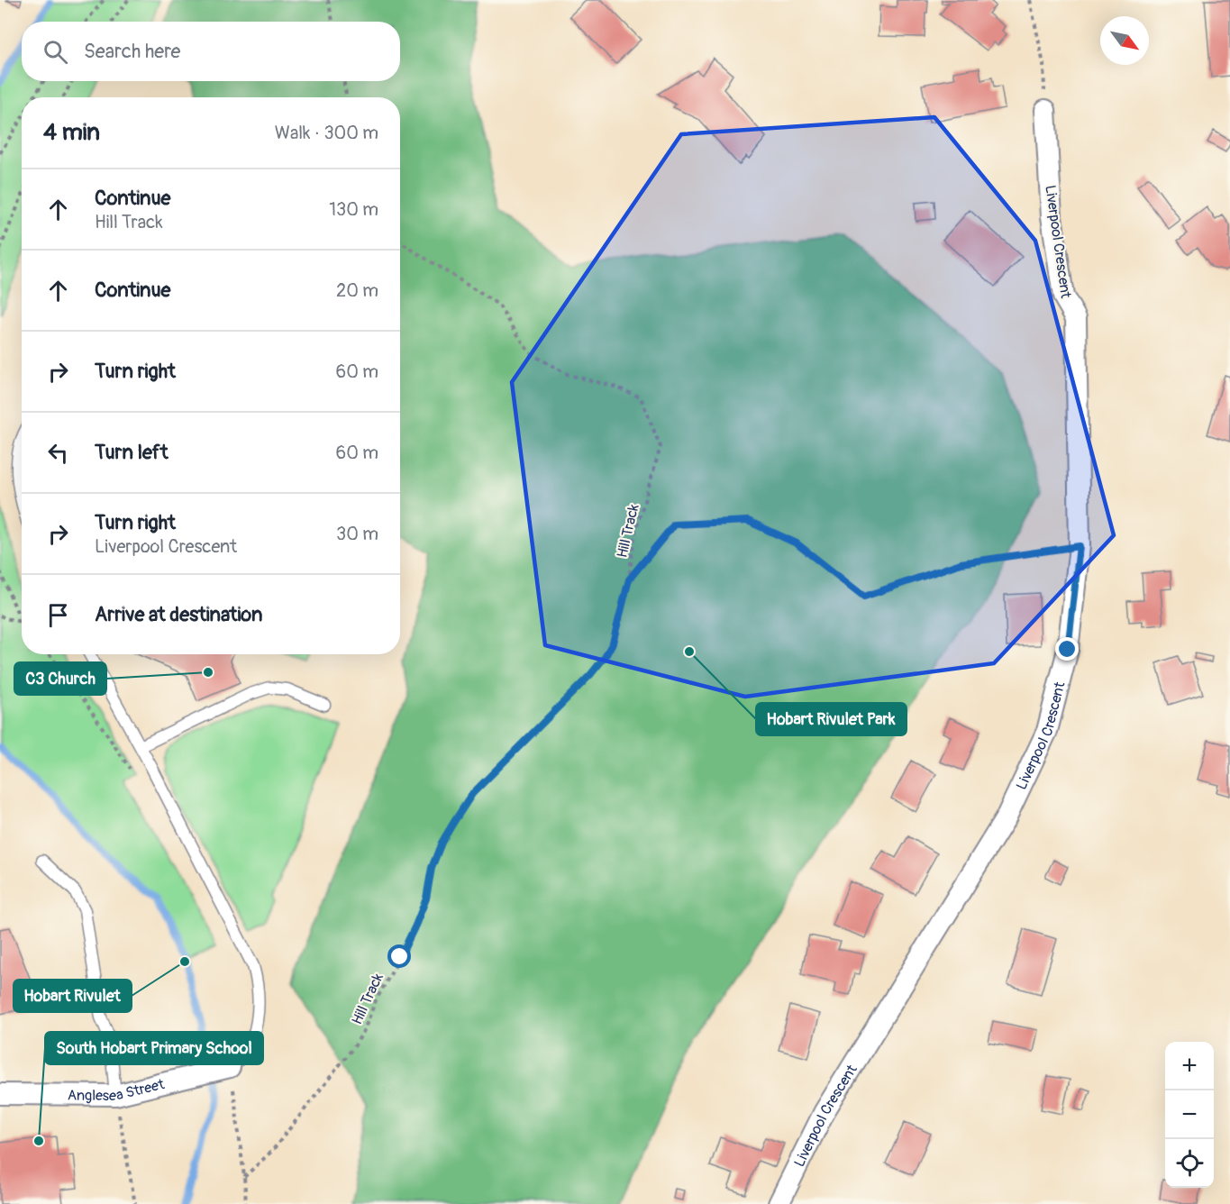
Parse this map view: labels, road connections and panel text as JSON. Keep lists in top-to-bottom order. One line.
{"streets":{"street":["Liverpool Crescent","Anglesea Street"],"path":["Hill Track"]},"places":["Hobart Rivulet Park","C3 Church","Hobart Rivulet","South Hobart Primary School"],"north":"bottom right","page":{"search":"Search here","heading":["4 min","Walk · 300 m"],"list":[["Continue","Hill Track","130 m"],["Continue","20 m"],["Turn right","60 m"],["Turn left","60 m"],["Turn right","Liverpool Crescent","30 m"],"Arrive at destination"],"map_buttons":["+","−"]}}
